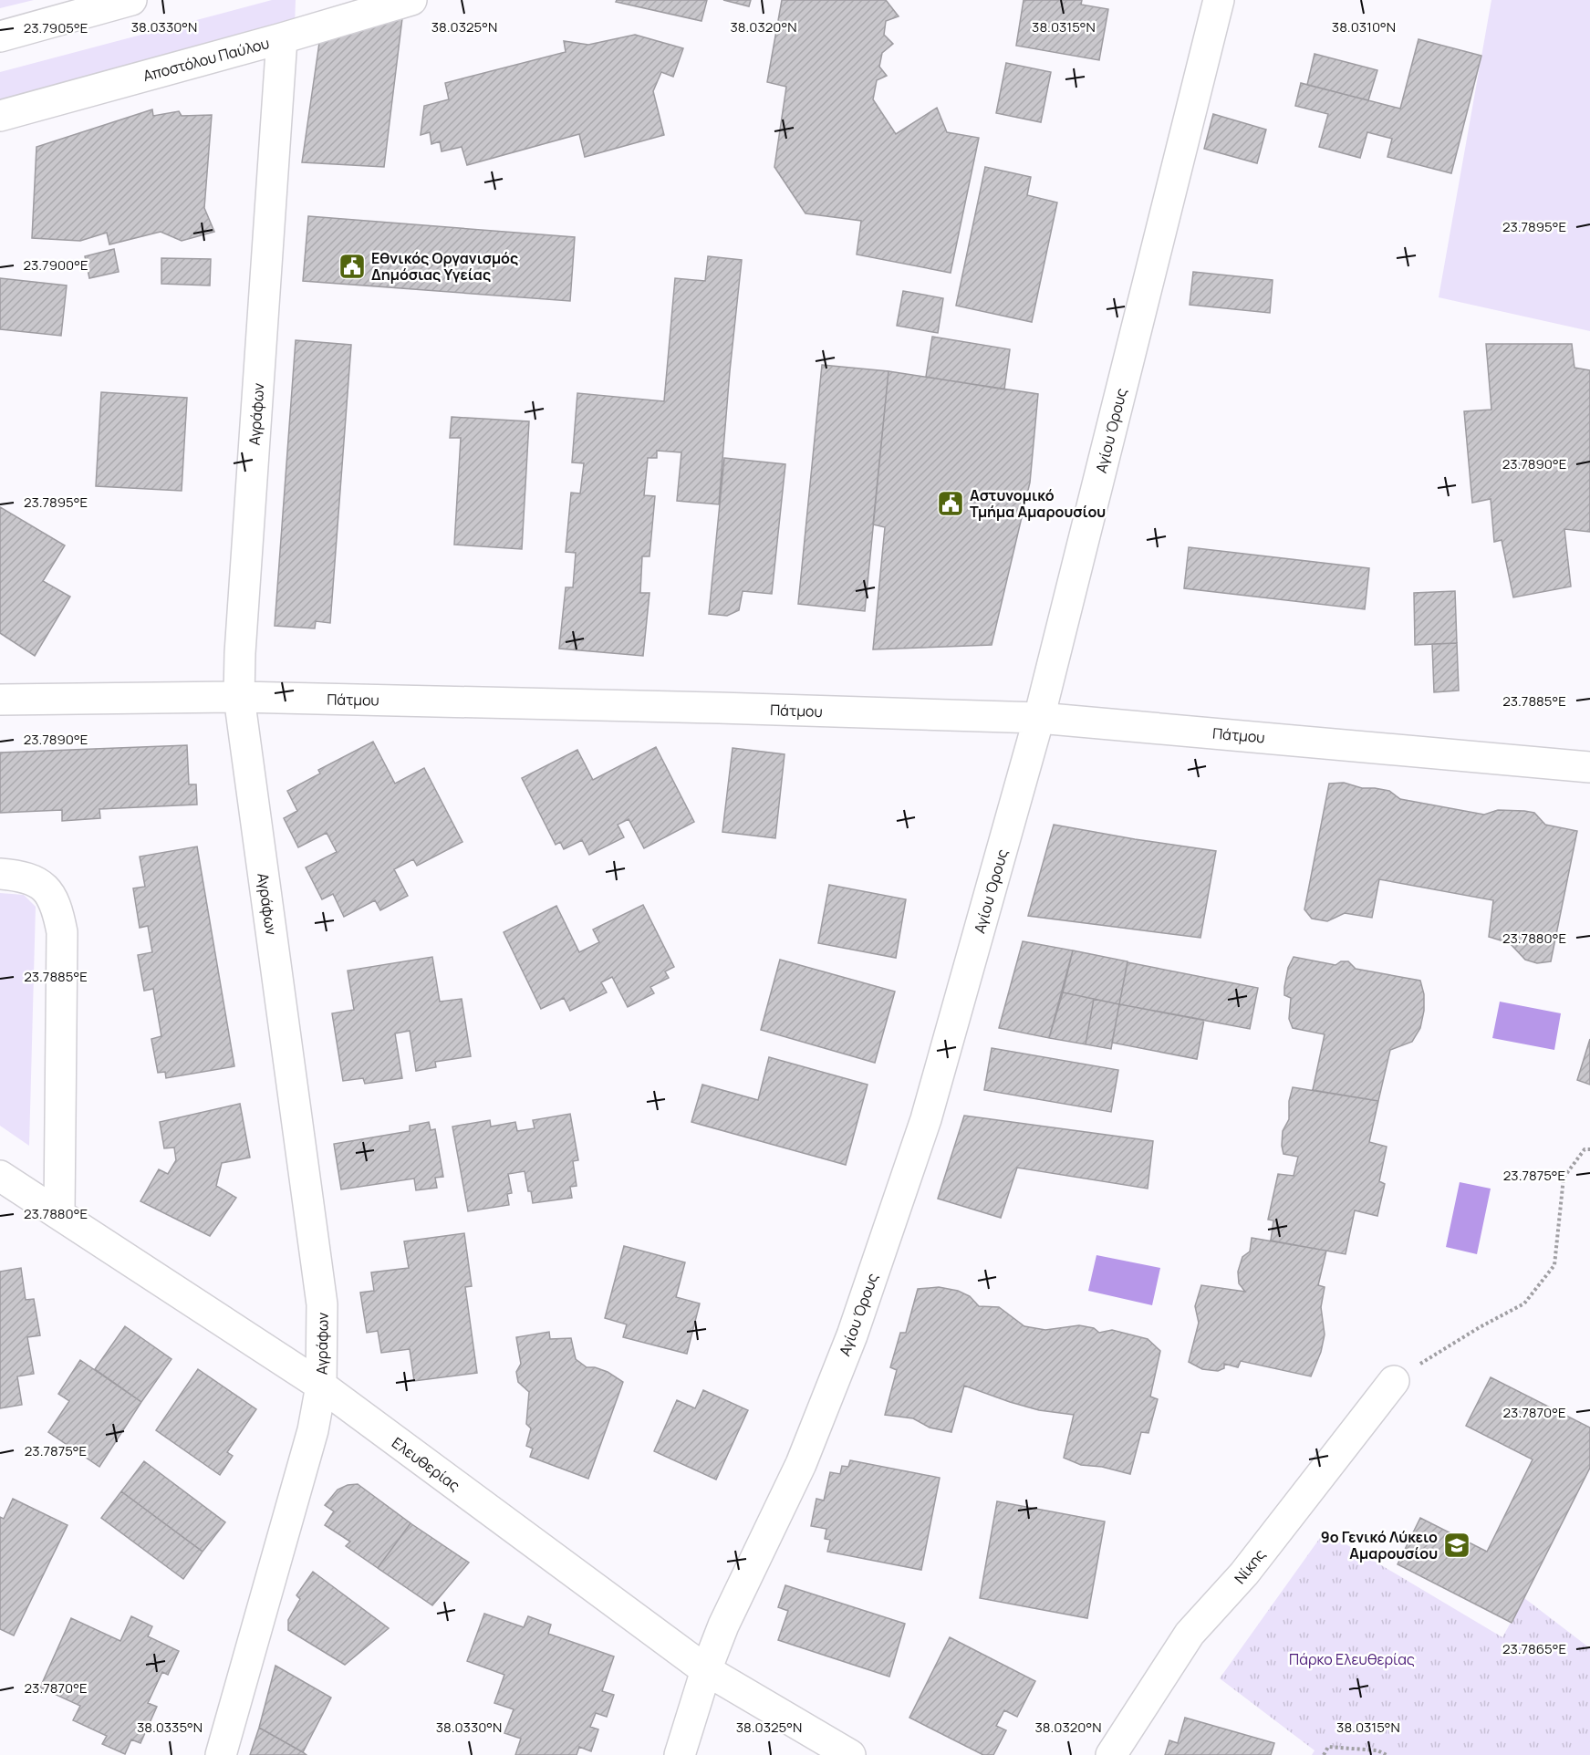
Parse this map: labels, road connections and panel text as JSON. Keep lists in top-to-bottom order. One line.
{"streets":{"street":["Αποστόλου Παύλου","Αγράφων","Αγίου Όρους","Πάτμου","Ελευθερίας","Νίκης"]},"crossings":[["Αποστόλου Παύλου","Αγράφων"],["Αγράφων","Πάτμου"],["Αγράφων","Ελευθερίας"],["Αγίου Όρους","Πάτμου"],["Αγίου Όρους","Ελευθερίας"]],"parks":["Πάρκο Ελευθερίας"],"places":{"public building":["Εθνικός Οργανισμός Δημόσιας Υγείας","Αστυνομικό Τμήμα Αμαρουσίου"],"school or university":["9ο Γενικό Λύκειο Αμαρουσίου"]},"coordinates":["38.0330°N","38.0325°N","38.0320°N","38.0315°N","38.0310°N","23.7905°E","23.7895°E","23.7900°E","23.7890°E","23.7885°E","23.7880°E","23.7875°E","23.7870°E","23.7865°E","38.0335°N"]}
